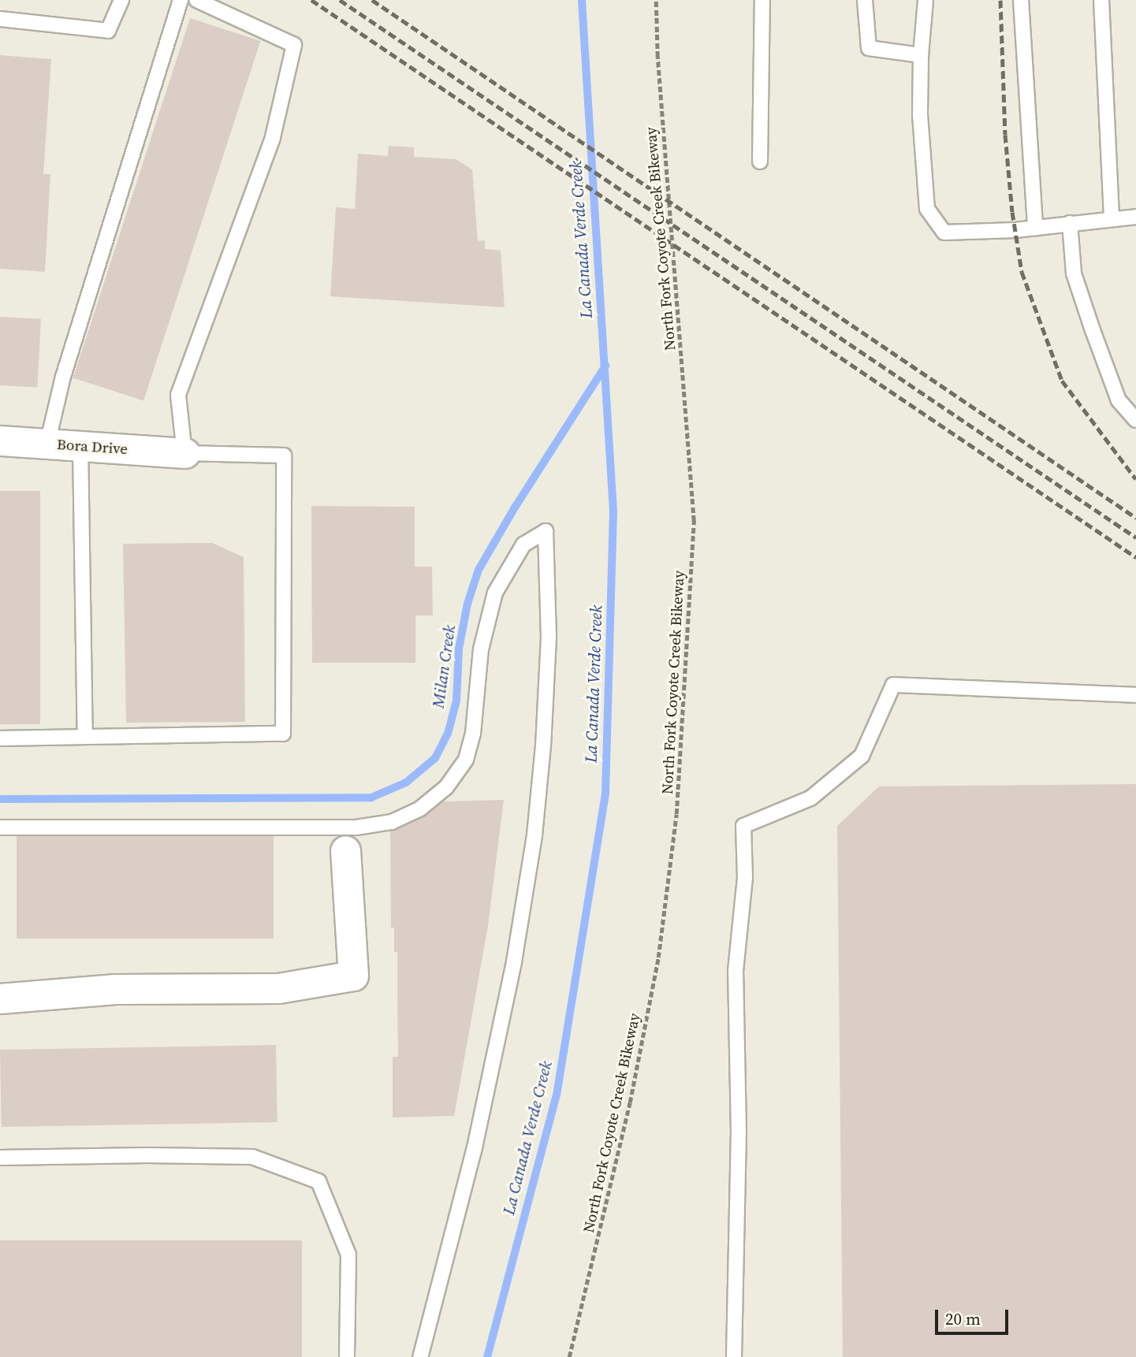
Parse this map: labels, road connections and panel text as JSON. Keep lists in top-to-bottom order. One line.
{"streets":{"street":["Bora Drive"],"path":["North Fork Coyote Creek Bikeway"]},"water":["La Canada Verde Creek","Milan Creek"],"scale_bar":"20 m"}
